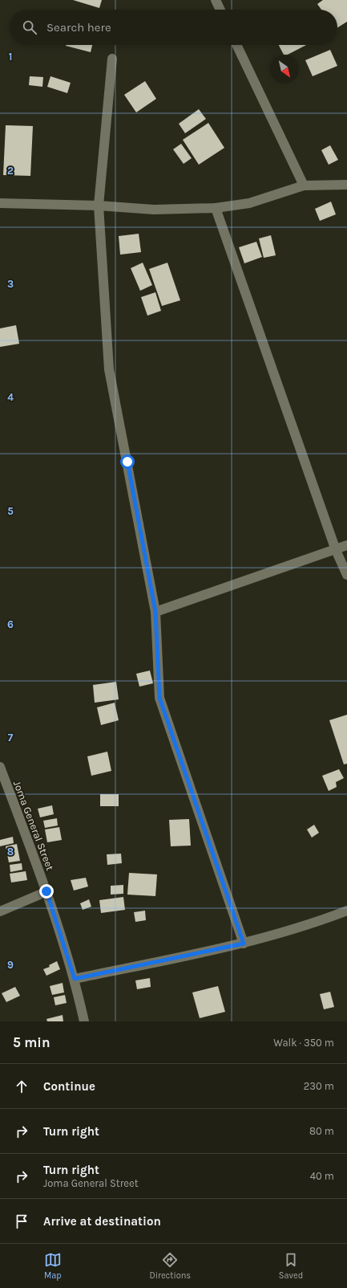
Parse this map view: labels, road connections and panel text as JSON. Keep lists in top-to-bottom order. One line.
{"streets":{"street":["Joma General Street"]},"north":"bottom right","page":{"search":"Search here","heading":["5 min","Walk · 350 m"],"list":[["Continue","230 m"],["Turn right","80 m"],["Turn right","Joma General Street","40 m"],"Arrive at destination"],"nav":["Map","Directions","Saved"]},"grid":{"rows":["1","2","3","4","5","6","7","8","9"]}}
